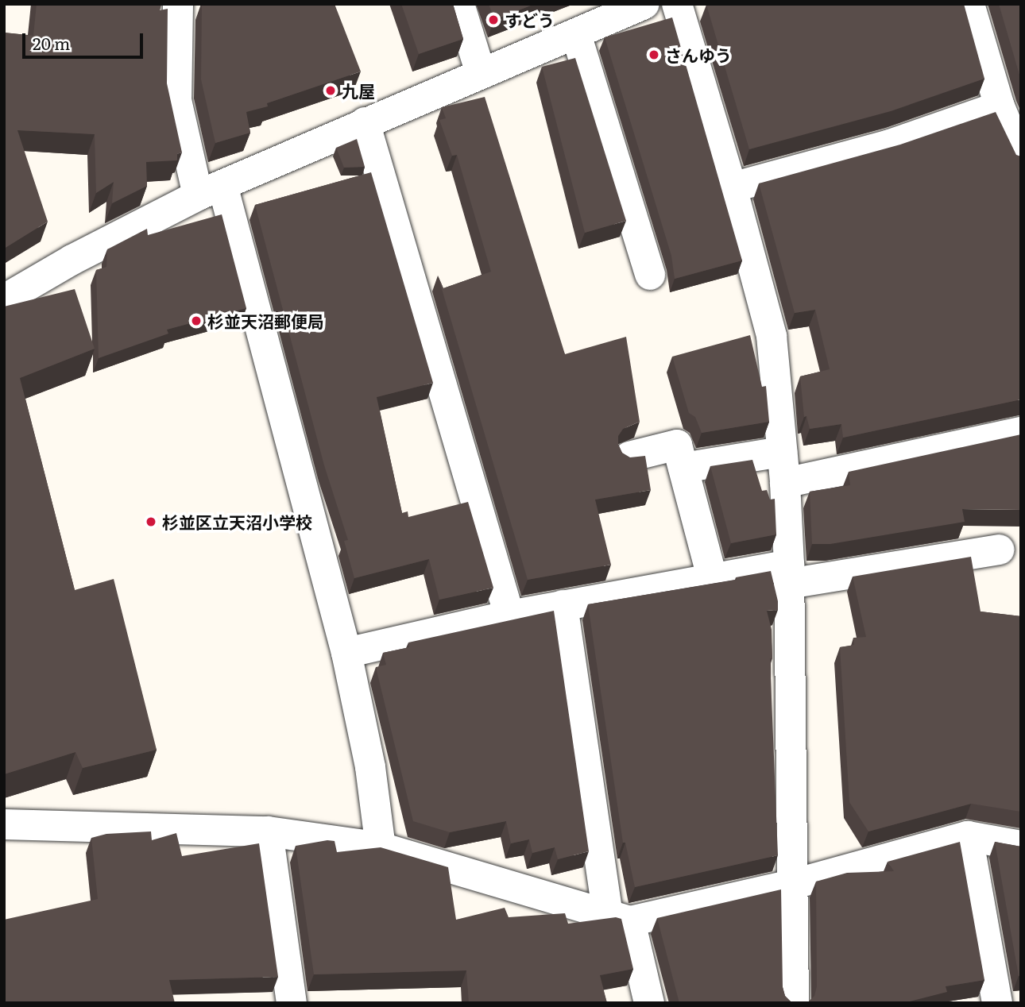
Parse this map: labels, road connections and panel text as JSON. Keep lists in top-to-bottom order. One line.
{"places":["すどう","さんゆう","九屋","杉並天沼郵便局","杉並区立天沼小学校"],"scale_bar":"20 m"}
